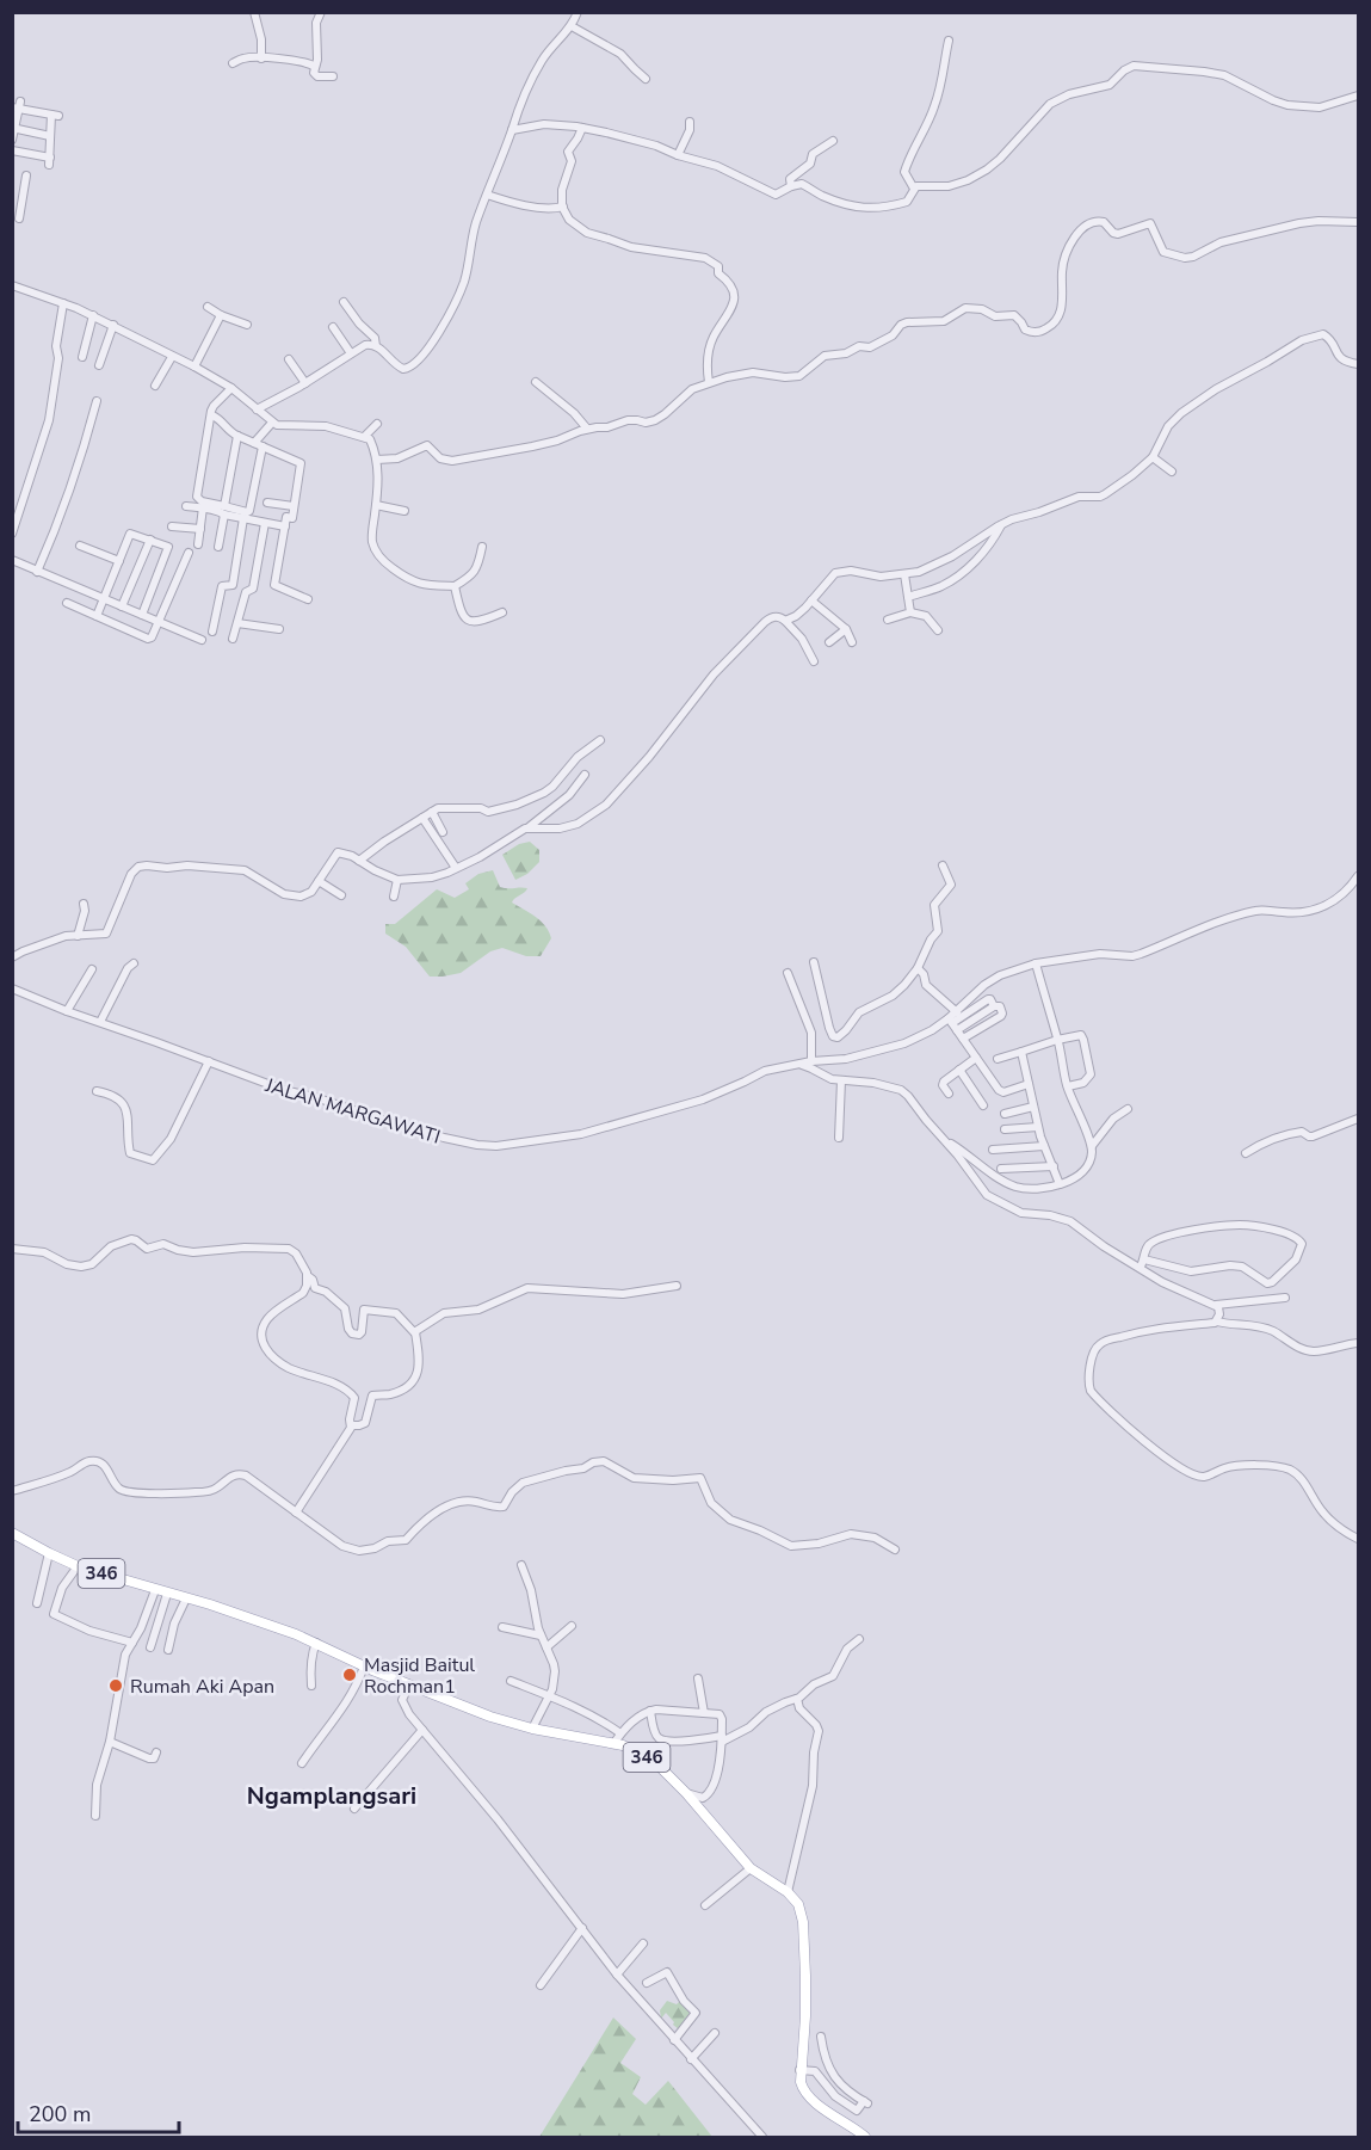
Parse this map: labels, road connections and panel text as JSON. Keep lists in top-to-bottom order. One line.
{"streets":{"main road":["346"],"street":["JALAN MARGAWATI"]},"districts":["Ngamplangsari"],"places":["Masjid Baitul Rochman1","Rumah Aki Apan"],"scale_bar":"200 m"}
